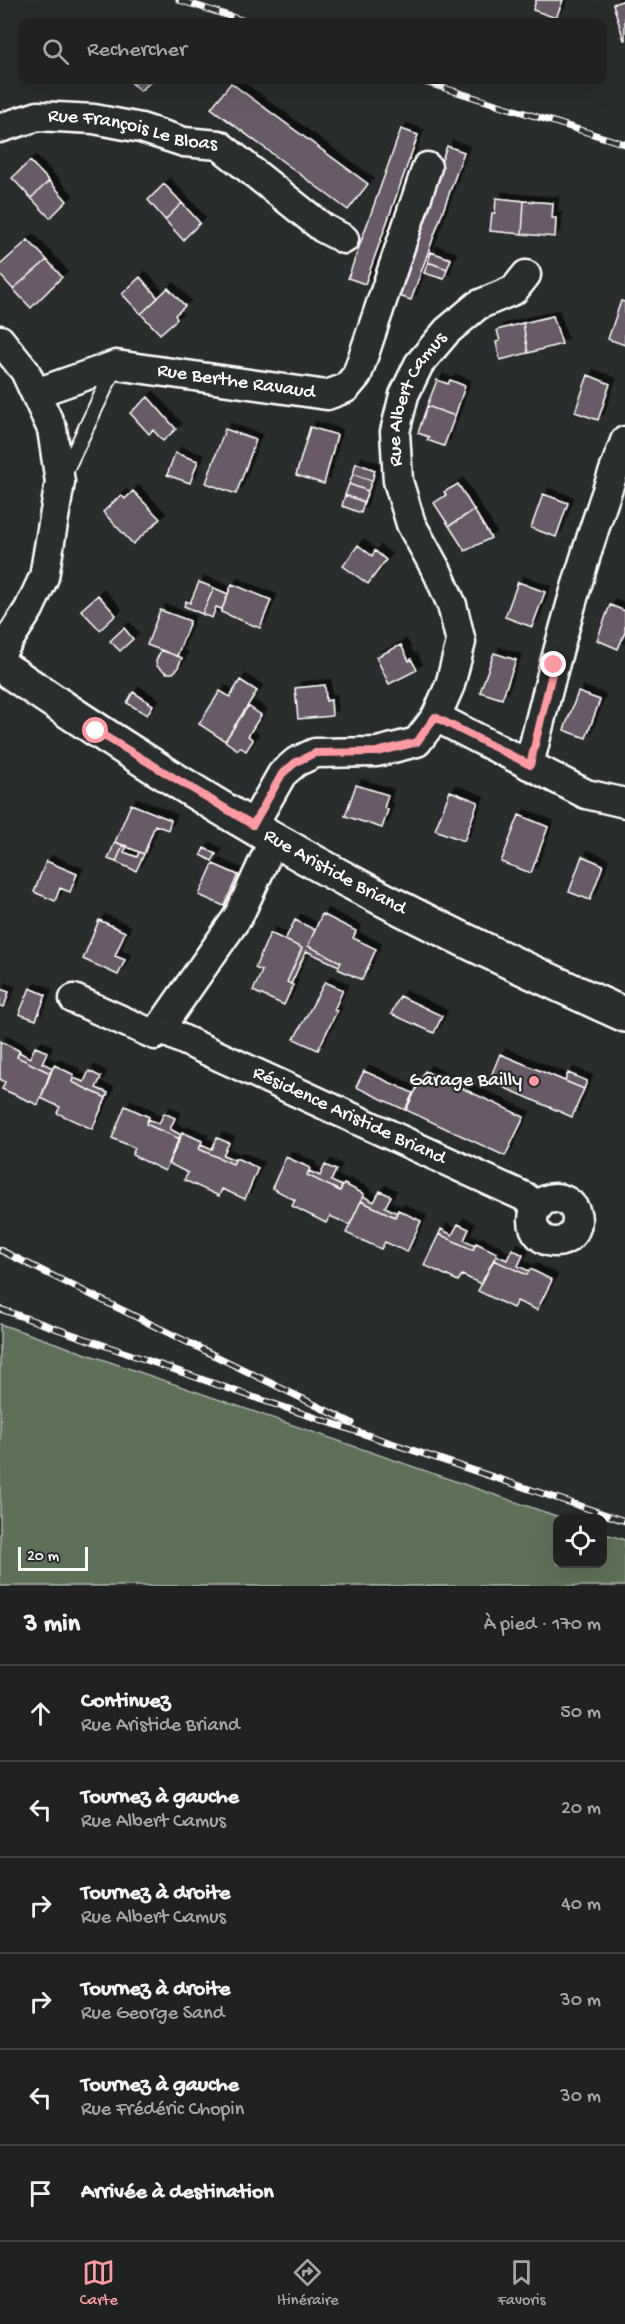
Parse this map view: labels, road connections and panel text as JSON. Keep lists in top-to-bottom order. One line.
{"streets":{"main road":["Rue Aristide Briand"],"street":["Rue François Le Bloas","Rue Berthe Ravaud","Rue Albert Camus","Résidence Aristide Briand"]},"crossings":[["Rue Albert Camus","Rue Aristide Briand"]],"places":["Garage Bailly"],"scale_bar":"20 m","page":{"search":"Rechercher","scale":"20 m","heading":["3 min","À pied · 170 m"],"list":[["Continuez","Rue Aristide Briand","50 m"],["Tournez à gauche","Rue Albert Camus","20 m"],["Tournez à droite","Rue Albert Camus","40 m"],["Tournez à droite","Rue George Sand","30 m"],["Tournez à gauche","Rue Frédéric Chopin","30 m"],"Arrivée à destination"],"nav":["Carte","Itinéraire","Favoris"]}}
